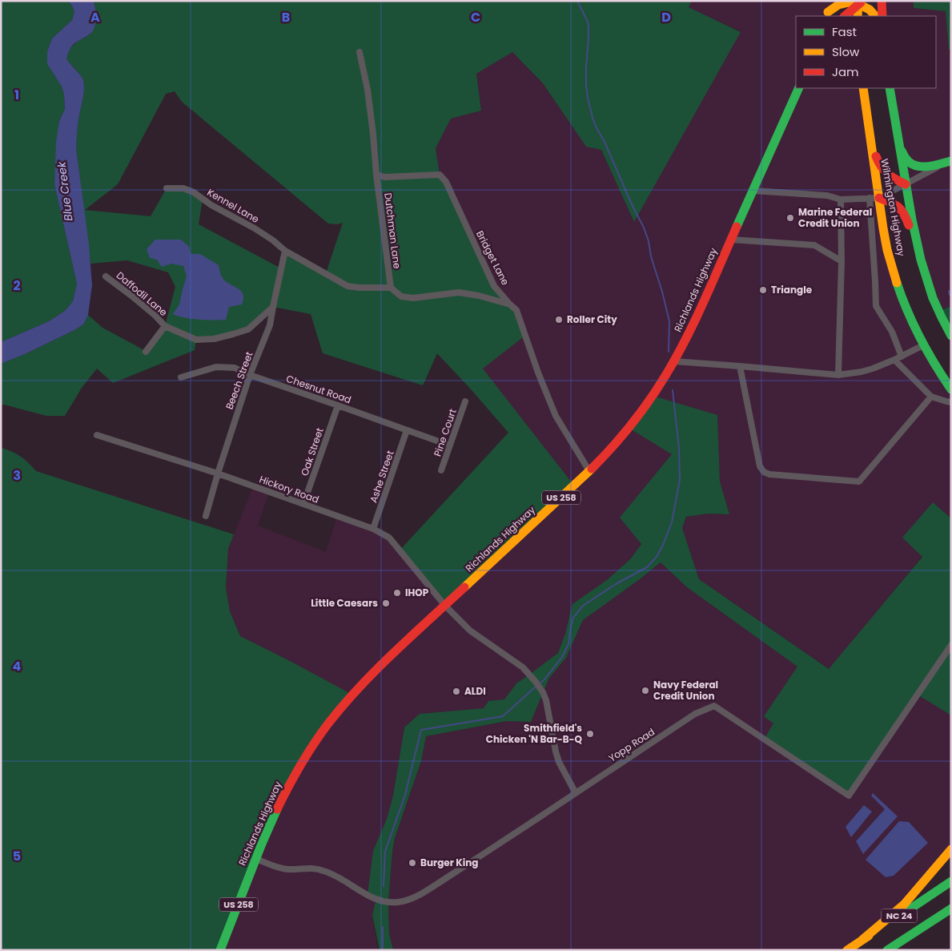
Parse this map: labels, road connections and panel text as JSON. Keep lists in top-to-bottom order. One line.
{"streets":{"main road":["Wilmington Highway","Richlands Highway","US 258","NC 24"],"street":["Kennel Lane","Dutchman Lane","Bridget Lane","Daffodil Lane","Beech Street","Chesnut Road","Pine Court","Oak Street","Ashe Street","Hickory Road","Yopp Road"]},"crossings":[["Kennel Lane","Dutchman Lane"],["Kennel Lane","Beech Street"],["Dutchman Lane","Bridget Lane"],["Bridget Lane","Richlands Highway"],["Richlands Highway","Hickory Road"],["Richlands Highway","Yopp Road"],["Daffodil Lane","Beech Street"],["Beech Street","Chesnut Road"],["Beech Street","Hickory Road"],["Chesnut Road","Pine Court"],["Chesnut Road","Oak Street"],["Chesnut Road","Ashe Street"],["Oak Street","Hickory Road"],["Ashe Street","Hickory Road"],["Hickory Road","Yopp Road"]],"water":["Blue Creek"],"places":["Marine Federal Credit Union","Triangle","Roller City","IHOP","Little Caesars","Navy Federal Credit Union","ALDI","Smithfield's Chicken 'N Bar-B-Q","Burger King"],"legend":["Fast","Slow","Jam"],"grid":{"columns":["A","B","C","D"],"rows":["1","2","3","4","5"]}}
